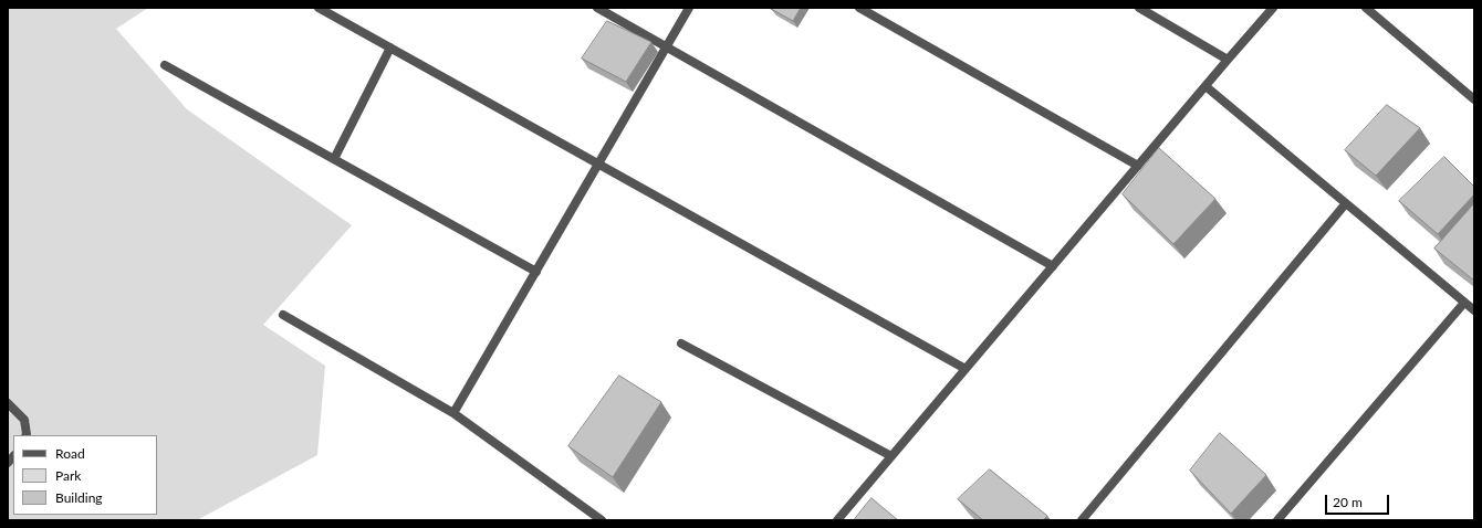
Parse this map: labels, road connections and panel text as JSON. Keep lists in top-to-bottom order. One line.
{"legend":["Road","Park","Building"],"scale_bar":"20 m"}
